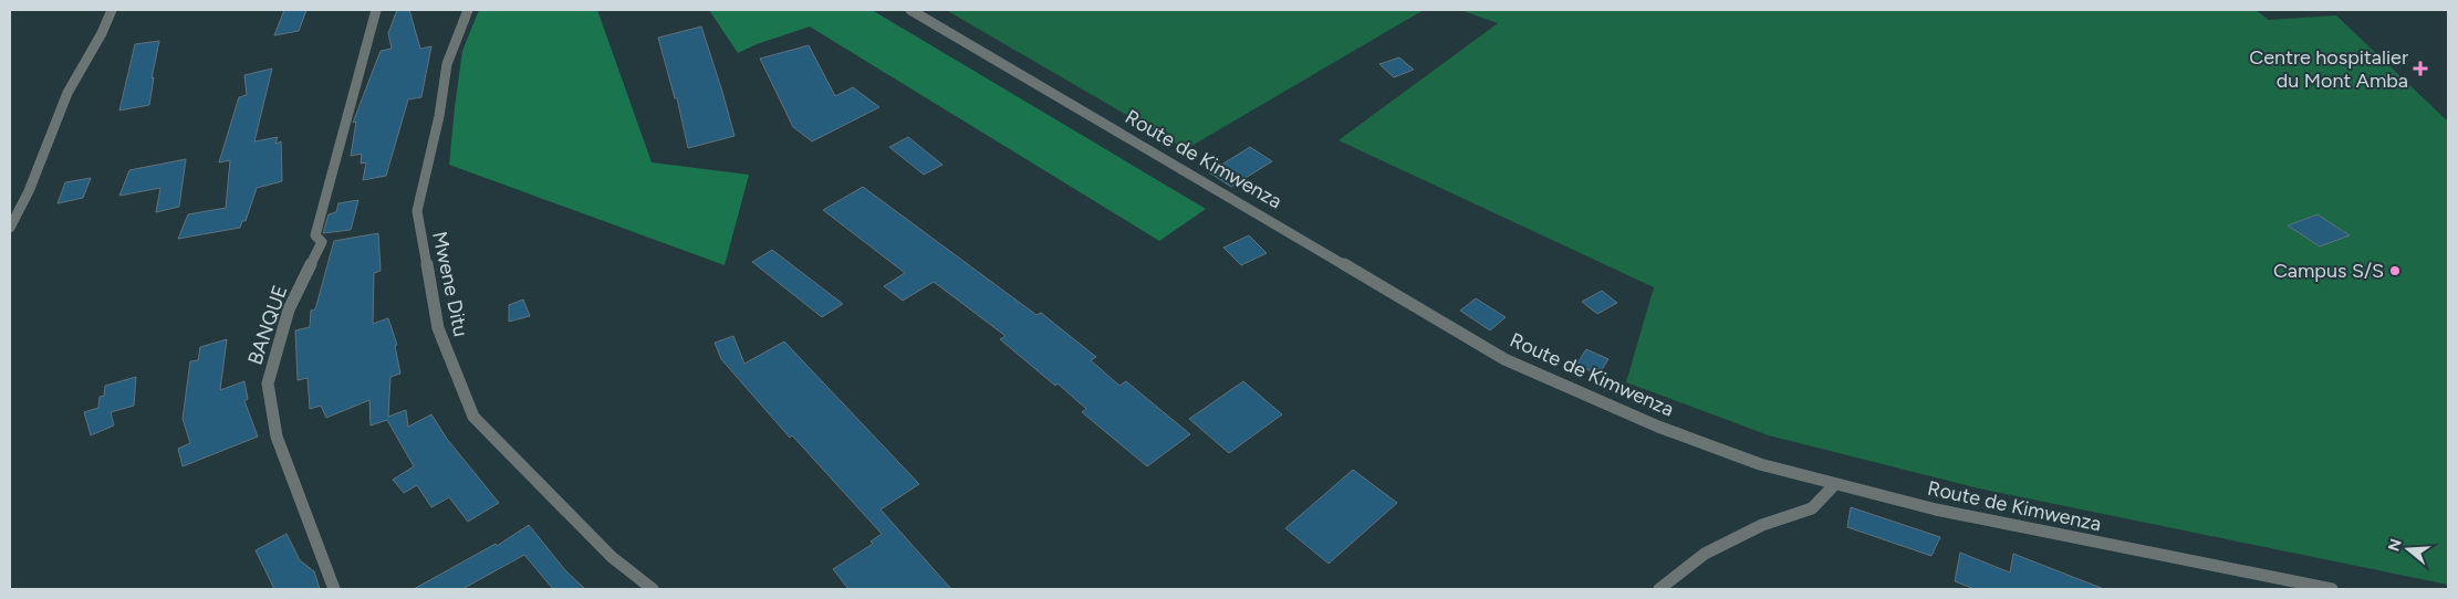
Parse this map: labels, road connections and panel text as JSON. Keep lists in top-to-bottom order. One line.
{"streets":{"street":["Route de Kimwenza","Mwene Ditu","BANQUE"]},"places":{"health":["Centre hospitalier du Mont Amba"],"other":["Campus S/S"]},"north":"left"}
